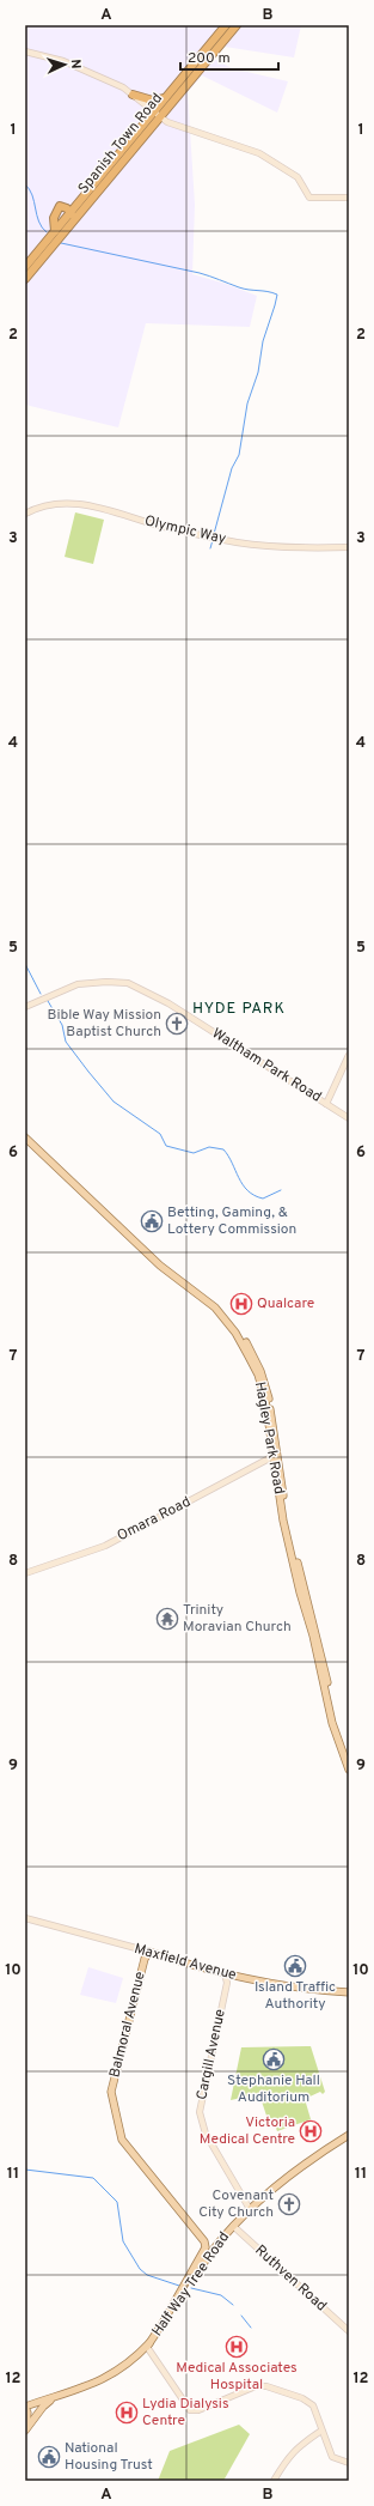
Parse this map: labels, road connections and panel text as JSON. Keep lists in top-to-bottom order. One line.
{"streets":{"highway":["Spanish Town Road"],"main road":["Hagley Park Road","Maxfield Avenue","Balmoral Avenue","Half Way Tree Road"],"street":["Olympic Way","Waltham Park Road","Omara Road","Cargill Avenue","Ruthven Road"]},"crossings":[["Hagley Park Road","Omara Road"],["Maxfield Avenue","Balmoral Avenue"],["Maxfield Avenue","Cargill Avenue"],["Balmoral Avenue","Half Way Tree Road"],["Cargill Avenue","Half Way Tree Road"],["Ruthven Road","Half Way Tree Road"]],"districts":["HYDE PARK"],"places":{"church":["Bible Way Mission Baptist Church","Covenant City Church"],"public building":["Betting, Gaming, & Lottery Commission","Island Traffic Authority","Stephanie Hall Auditorium","National Housing Trust"],"hospital":["Qualcare","Victoria Medical Centre","Medical Associates Hospital","Lydia Dialysis Centre"],"temple":["Trinity Moravian Church"]},"scale_bar":"200 m","north":"right","grid":{"columns":["A","B"],"rows":["1","2","3","4","5","6","7","8","9","10","11","12"]}}
